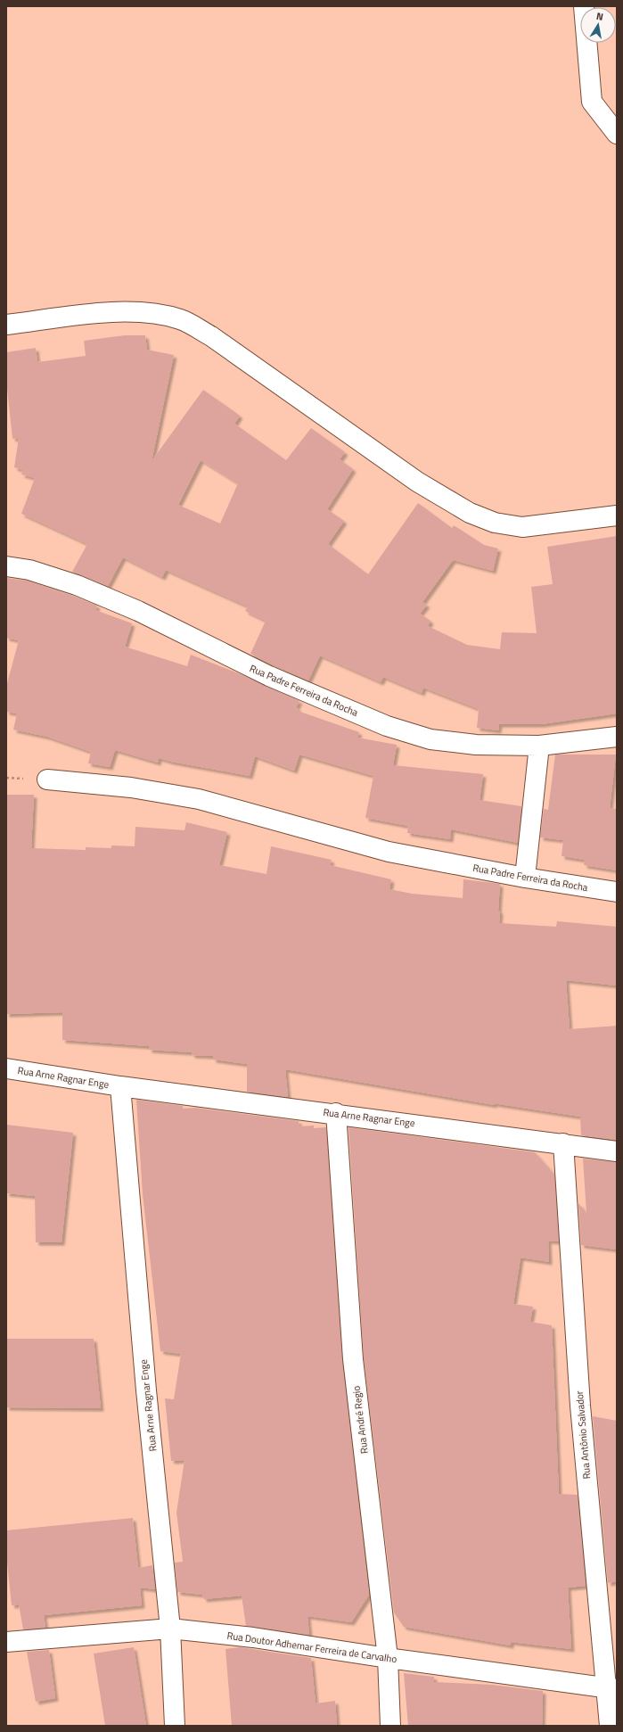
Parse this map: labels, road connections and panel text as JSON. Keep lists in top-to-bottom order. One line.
{"streets":{"street":["Rua Padre Ferreira da Rocha","Rua Arne Ragnar Enge","Rua André Regio","Rua Antônio Salvador","Rua Doutor Adhemar Ferreira de Carvalho"]},"crossings":[["Rua Arne Ragnar Enge","Rua André Regio"],["Rua Arne Ragnar Enge","Rua Antônio Salvador"],["Rua Arne Ragnar Enge","Rua Doutor Adhemar Ferreira de Carvalho"],["Rua André Regio","Rua Doutor Adhemar Ferreira de Carvalho"],["Rua Antônio Salvador","Rua Doutor Adhemar Ferreira de Carvalho"]],"north":"top"}
